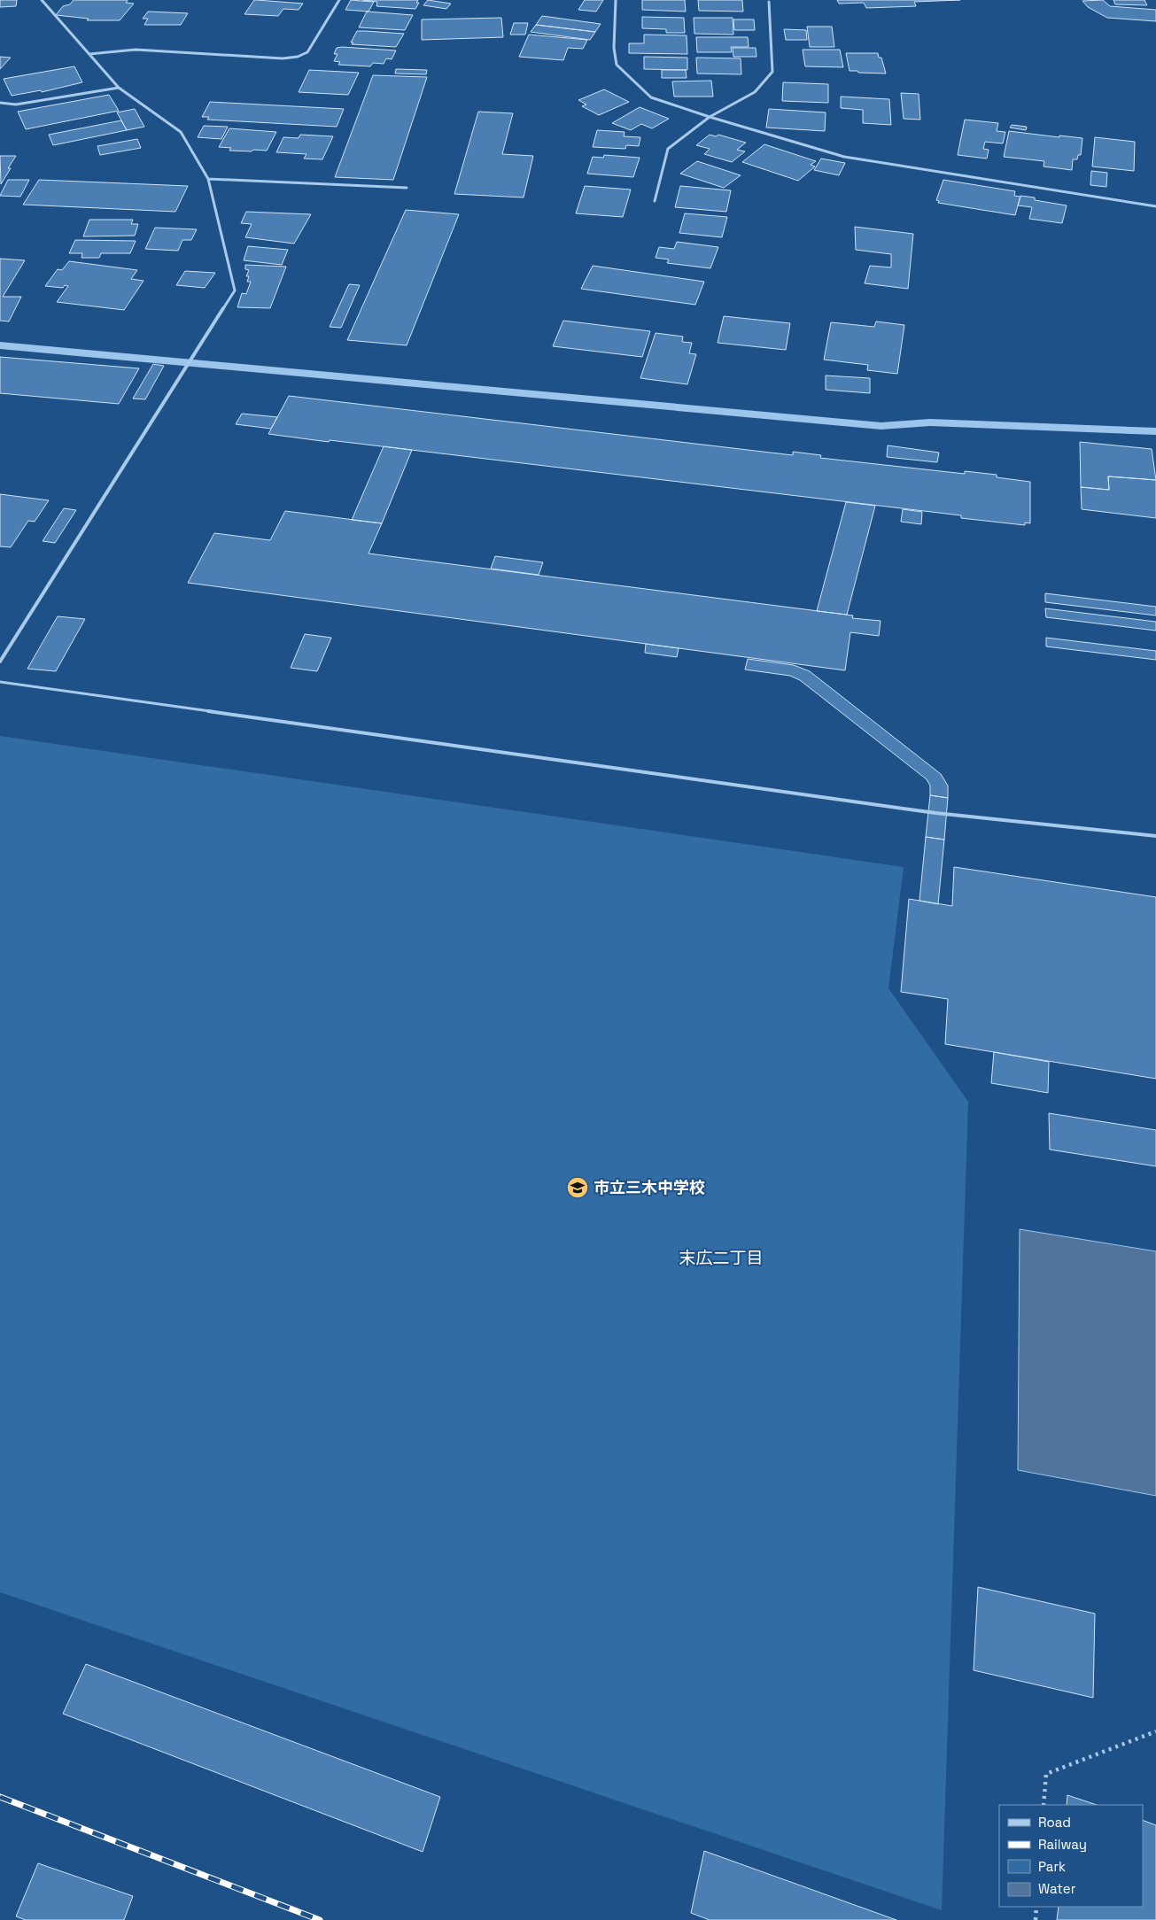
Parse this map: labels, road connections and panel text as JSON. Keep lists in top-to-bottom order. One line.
{"districts":["末広二丁目"],"places":{"school or university":["市立三木中学校"]},"legend":["Road","Railway","Park","Water"]}
